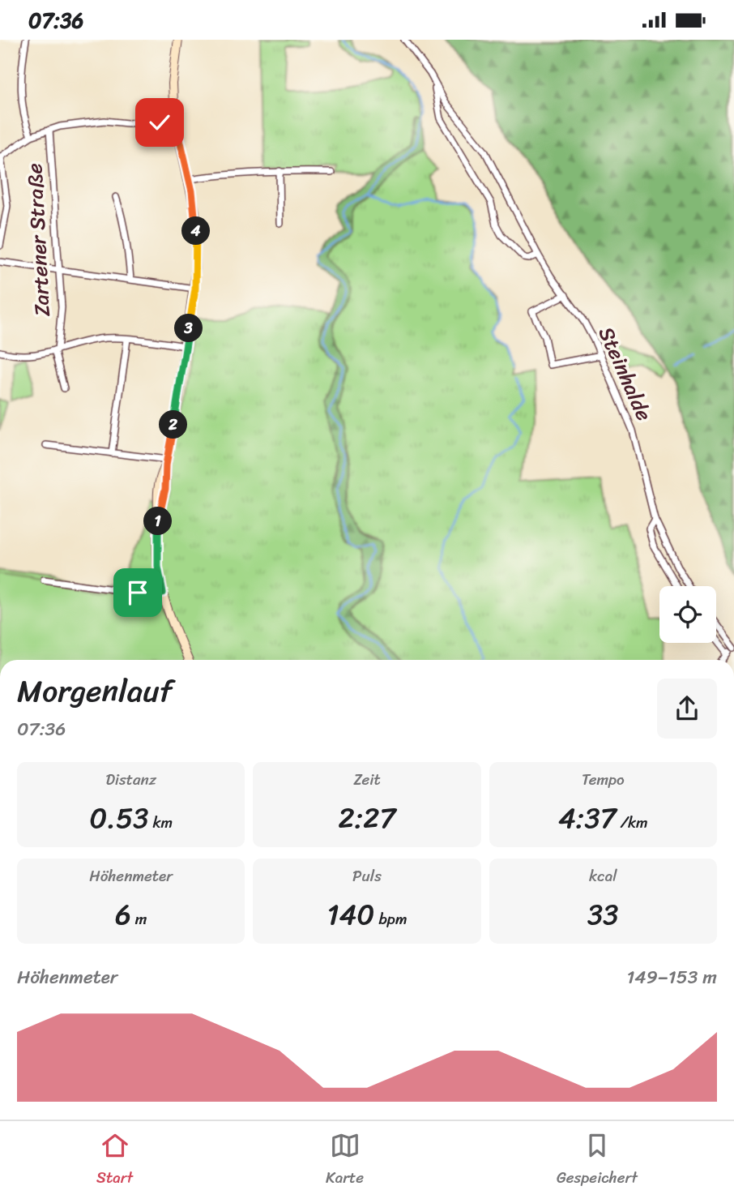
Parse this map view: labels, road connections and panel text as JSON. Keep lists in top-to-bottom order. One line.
{"streets":{"street":["Zartener Straße","Steinhalde"]},"page":{"status":"07:36","pins":["4","3","2","1"],"heading":["Morgenlauf","07:36"],"stats":[["Distanz","0.53 km"],["Zeit","2:27"],["Tempo","4:37 /km"],["Höhenmeter","6 m"],["Puls","140 bpm"],["kcal","33"]],"chart":["Höhenmeter","149–153 m"],"tabs":["Start","Karte","Gespeichert"]}}
